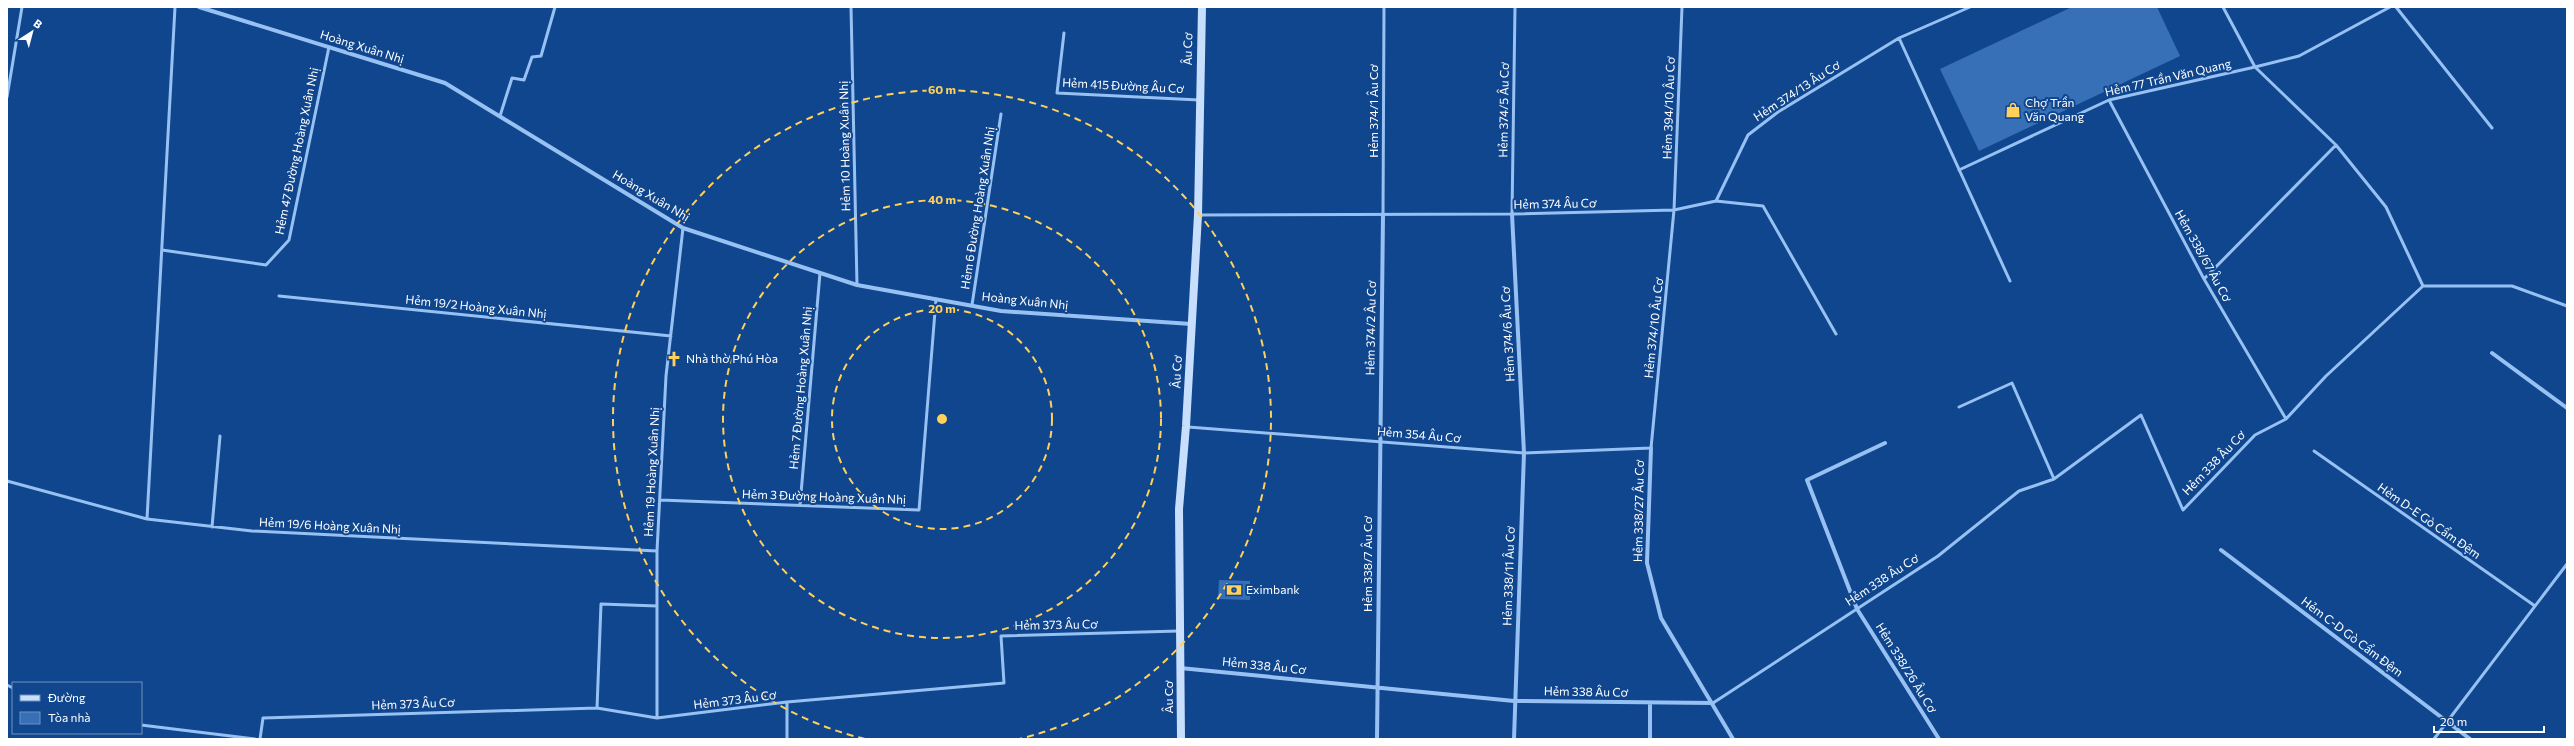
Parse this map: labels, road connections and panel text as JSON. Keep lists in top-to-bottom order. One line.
{"streets":{"main road":["Âu Cơ"],"street":["Hoàng Xuân Nhị","Hẻm 374/2 Âu Cơ","Hẻm 374/6 Âu Cơ","Hẻm 338 Âu Cơ","Hẻm 338/27 Âu Cơ","Hẻm 338/7 Âu Cơ","Hẻm 338/11 Âu Cơ","Hẻm C-D Gò Cẩm Đệm","Hẻm 338/26 Âu Cơ"],"lane":["Hẻm 77 Trần Văn Quang","Hẻm 415 Đường Âu Cơ","Hẻm 374/13 Âu Cơ","Hẻm 394/10 Âu Cơ","Hẻm 374/5 Âu Cơ","Hẻm 374/1 Âu Cơ","Hẻm 10 Hoàng Xuân Nhị","Hẻm 47 Đường Hoàng Xuân Nhị","Hẻm 374 Âu Cơ","Hẻm 6 Đường Hoàng Xuân Nhị","Hẻm 338/67 Âu Cơ","Hẻm 19/2 Hoàng Xuân Nhị","Hẻm 374/10 Âu Cơ","Hẻm 7 Đường Hoàng Xuân Nhị","Hẻm 354 Âu Cơ","Hẻm 19 Hoàng Xuân Nhị","Hẻm 3 Đường Hoàng Xuân Nhị","Hẻm D-E Gò Cẩm Đệm","Hẻm 19/6 Hoàng Xuân Nhị","Hẻm 373 Âu Cơ"]},"crossings":[["Hoàng Xuân Nhị","Âu Cơ"],["Hoàng Xuân Nhị","Hẻm 10 Hoàng Xuân Nhị"],["Hoàng Xuân Nhị","Hẻm 47 Đường Hoàng Xuân Nhị"],["Hoàng Xuân Nhị","Hẻm 6 Đường Hoàng Xuân Nhị"],["Hoàng Xuân Nhị","Hẻm 7 Đường Hoàng Xuân Nhị"],["Hoàng Xuân Nhị","Hẻm 19 Hoàng Xuân Nhị"],["Hoàng Xuân Nhị","Hẻm 3 Đường Hoàng Xuân Nhị"],["Âu Cơ","Hẻm 415 Đường Âu Cơ"],["Âu Cơ","Hẻm 374 Âu Cơ"],["Âu Cơ","Hẻm 354 Âu Cơ"],["Âu Cơ","Hẻm 338 Âu Cơ"],["Âu Cơ","Hẻm 373 Âu Cơ"],["Hẻm 77 Trần Văn Quang","Hẻm 338/67 Âu Cơ"],["Hẻm 374/13 Âu Cơ","Hẻm 374 Âu Cơ"],["Hẻm 394/10 Âu Cơ","Hẻm 374 Âu Cơ"],["Hẻm 394/10 Âu Cơ","Hẻm 374/10 Âu Cơ"],["Hẻm 374/5 Âu Cơ","Hẻm 374 Âu Cơ"],["Hẻm 374/5 Âu Cơ","Hẻm 374/6 Âu Cơ"],["Hẻm 374/1 Âu Cơ","Hẻm 374 Âu Cơ"],["Hẻm 374/1 Âu Cơ","Hẻm 374/2 Âu Cơ"],["Hẻm 374 Âu Cơ","Hẻm 374/2 Âu Cơ"],["Hẻm 374 Âu Cơ","Hẻm 374/10 Âu Cơ"],["Hẻm 374 Âu Cơ","Hẻm 374/6 Âu Cơ"],["Hẻm 338/67 Âu Cơ","Hẻm 338 Âu Cơ"],["Hẻm 19/2 Hoàng Xuân Nhị","Hẻm 19 Hoàng Xuân Nhị"],["Hẻm 374/2 Âu Cơ","Hẻm 354 Âu Cơ"],["Hẻm 374/2 Âu Cơ","Hẻm 338/7 Âu Cơ"],["Hẻm 374/10 Âu Cơ","Hẻm 354 Âu Cơ"],["Hẻm 374/10 Âu Cơ","Hẻm 338/27 Âu Cơ"],["Hẻm 374/6 Âu Cơ","Hẻm 354 Âu Cơ"],["Hẻm 374/6 Âu Cơ","Hẻm 338/11 Âu Cơ"],["Hẻm 7 Đường Hoàng Xuân Nhị","Hẻm 3 Đường Hoàng Xuân Nhị"],["Hẻm 354 Âu Cơ","Hẻm 338/27 Âu Cơ"],["Hẻm 354 Âu Cơ","Hẻm 338/7 Âu Cơ"],["Hẻm 354 Âu Cơ","Hẻm 338/11 Âu Cơ"],["Hẻm 338 Âu Cơ","Hẻm 338/27 Âu Cơ"],["Hẻm 338 Âu Cơ","Hẻm 338/7 Âu Cơ"],["Hẻm 338 Âu Cơ","Hẻm 338/11 Âu Cơ"],["Hẻm 338 Âu Cơ","Hẻm 338/26 Âu Cơ"],["Hẻm 19 Hoàng Xuân Nhị","Hẻm 3 Đường Hoàng Xuân Nhị"],["Hẻm 19 Hoàng Xuân Nhị","Hẻm 19/6 Hoàng Xuân Nhị"],["Hẻm 19 Hoàng Xuân Nhị","Hẻm 373 Âu Cơ"]],"places":{"shop":["Chợ Trần Văn Quang"],"church":["Nhà thờ Phú Hòa"],"bank":["Eximbank"]},"legend":["Đường","Tòa nhà"],"scale_bar":"20 m","north":"top right","rings":["60 m","40 m","20 m"]}
